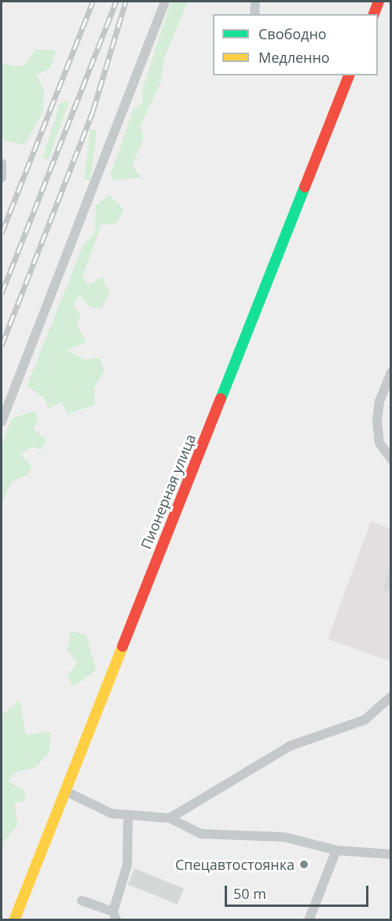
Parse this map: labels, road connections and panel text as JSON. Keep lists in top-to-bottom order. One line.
{"streets":{"street":["Пионерная улица"]},"places":["Спецавтостоянка"],"legend":["Свободно","Медленно"],"scale_bar":"50 m"}
